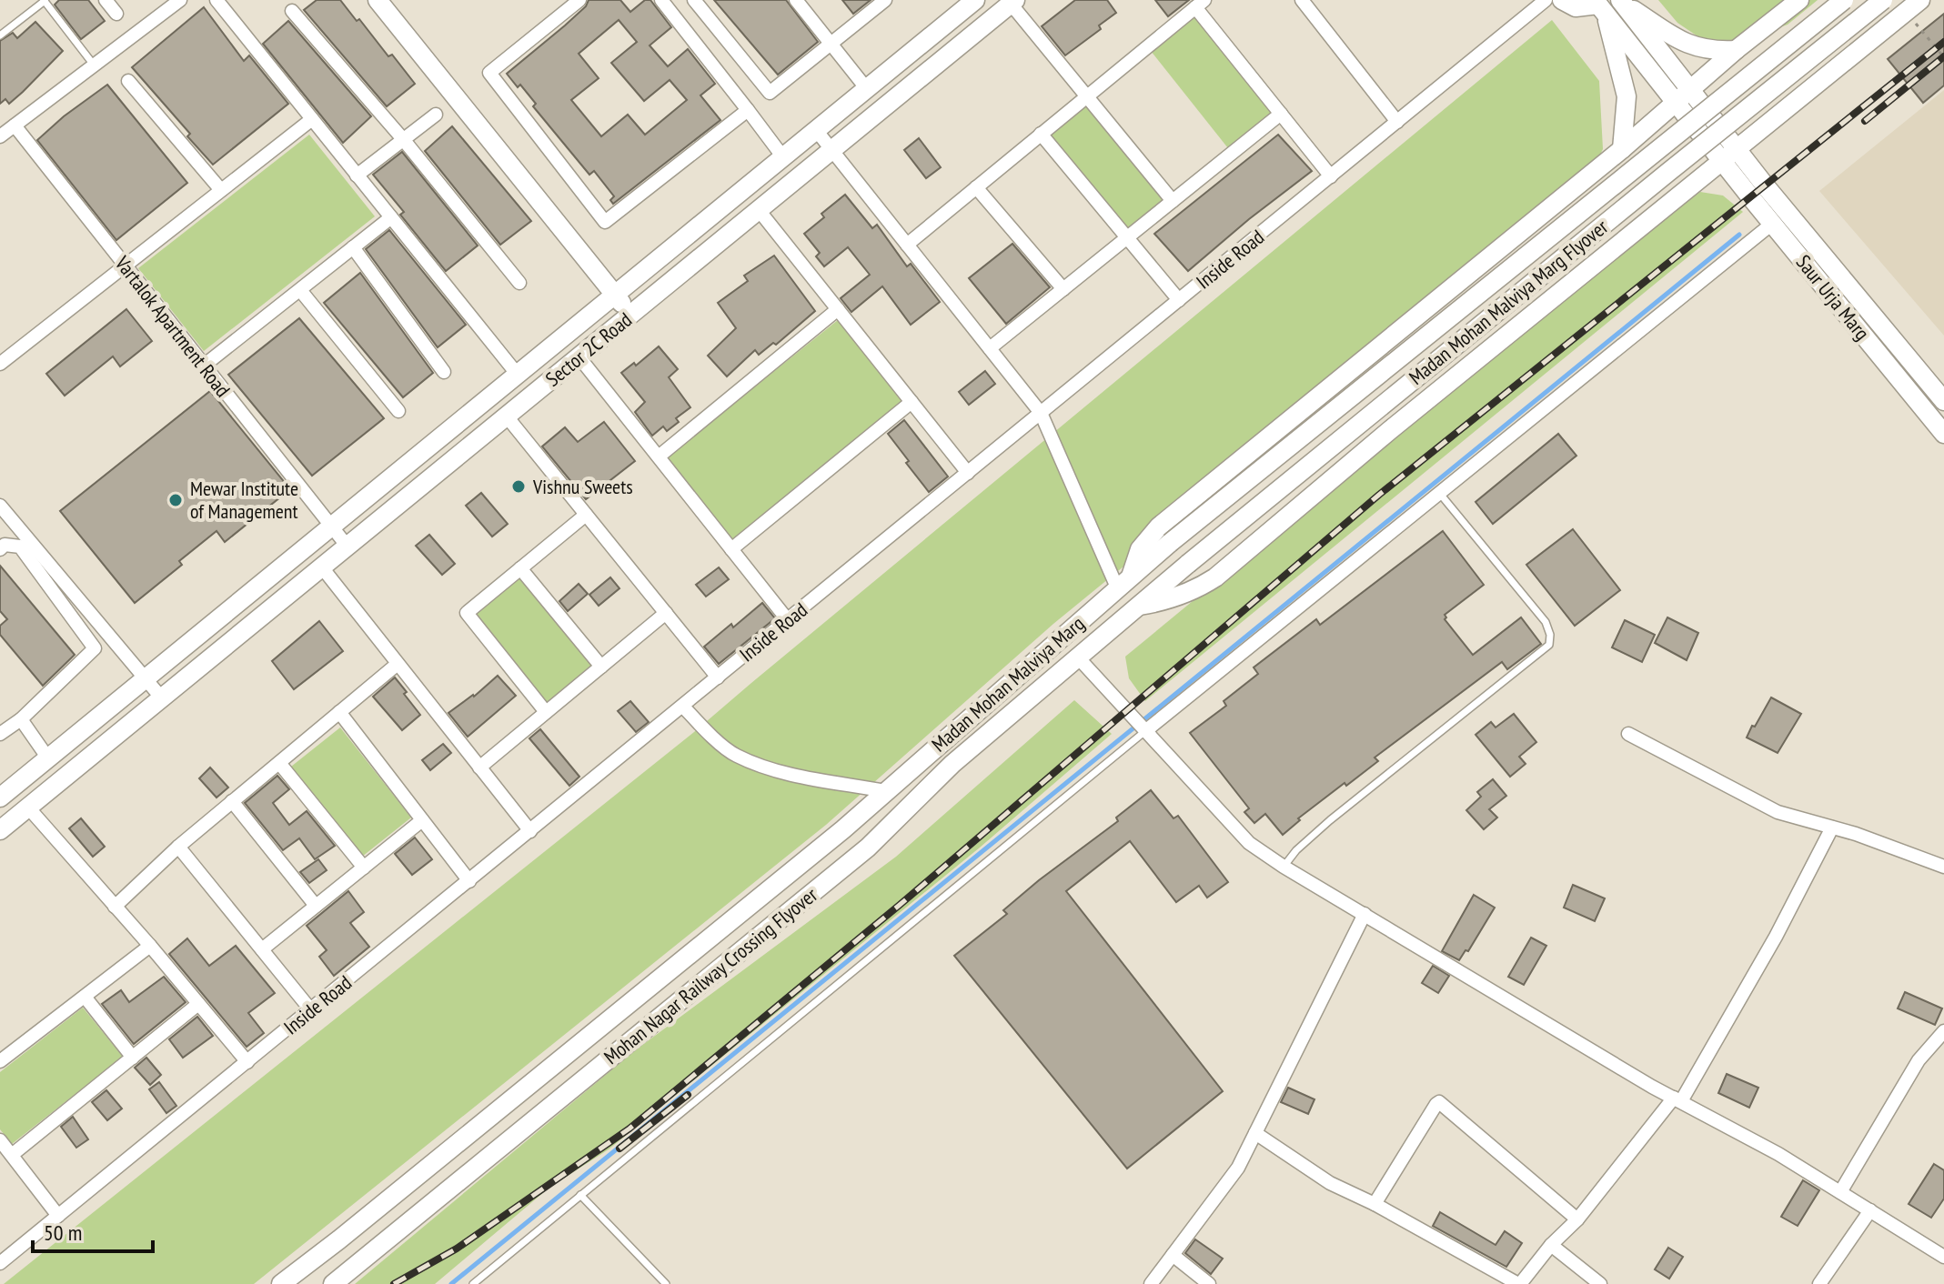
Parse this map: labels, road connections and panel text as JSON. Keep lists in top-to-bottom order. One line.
{"streets":{"main road":["Saur Urja Marg","Madan Mohan Malviya Marg Flyover","Sector 2C Road","Madan Mohan Malviya Marg","Mohan Nagar Railway Crossing Flyover"],"street":["Inside Road","Vartalok Apartment Road"]},"crossings":[["Madan Mohan Malviya Marg Flyover","Madan Mohan Malviya Marg"],["Vartalok Apartment Road","Sector 2C Road"],["Madan Mohan Malviya Marg","Mohan Nagar Railway Crossing Flyover"]],"places":["Vishnu Sweets","Mewar Institute of Management"],"scale_bar":"50 m"}
